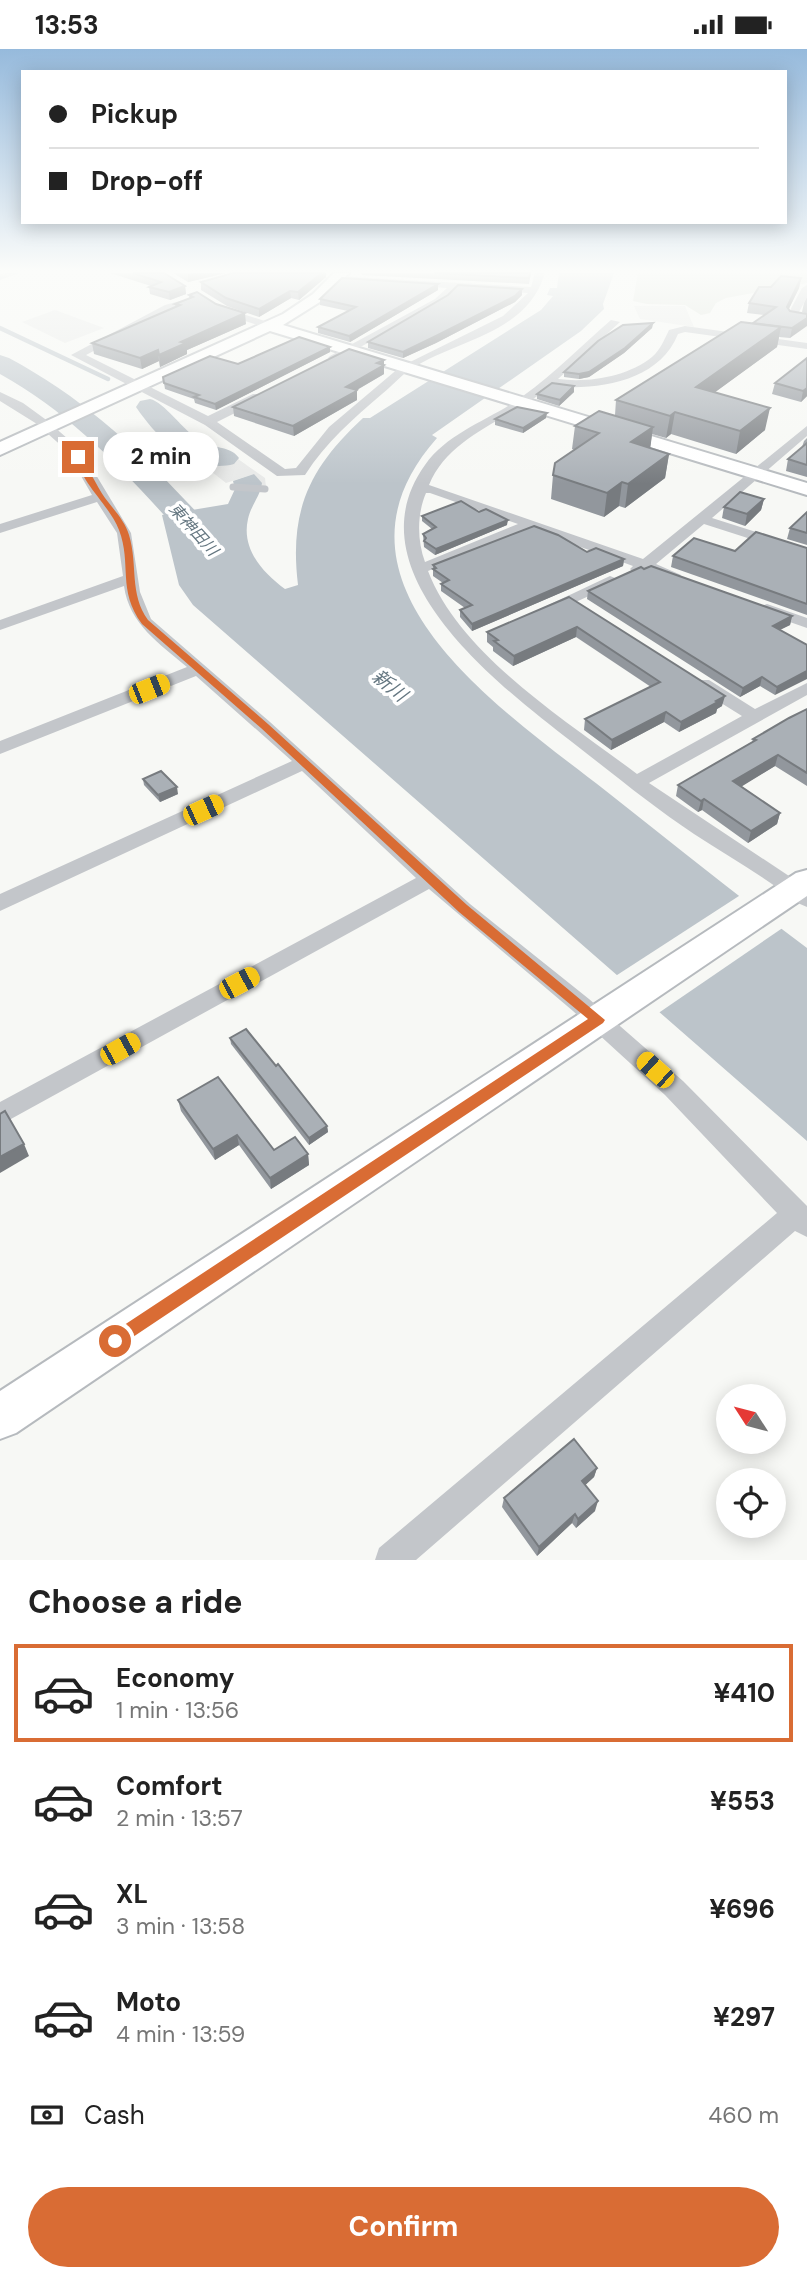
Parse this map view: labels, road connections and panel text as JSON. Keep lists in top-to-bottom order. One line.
{"water":["東神田川","新川"],"north":"top left","page":{"status":"13:53","banner":["Pickup","Drop-off"],"bubble":"2 min","heading":"Choose a ride","list":[{"name":"Economy","note":"1 min · 13:56","value":"¥410"},{"name":"Comfort","note":"2 min · 13:57","value":"¥553"},{"name":"XL","note":"3 min · 13:58","value":"¥696"},{"name":"Moto","note":"4 min · 13:59","value":"¥297"}],"pay":["Cash","460 m"],"buttons":"Confirm"}}
